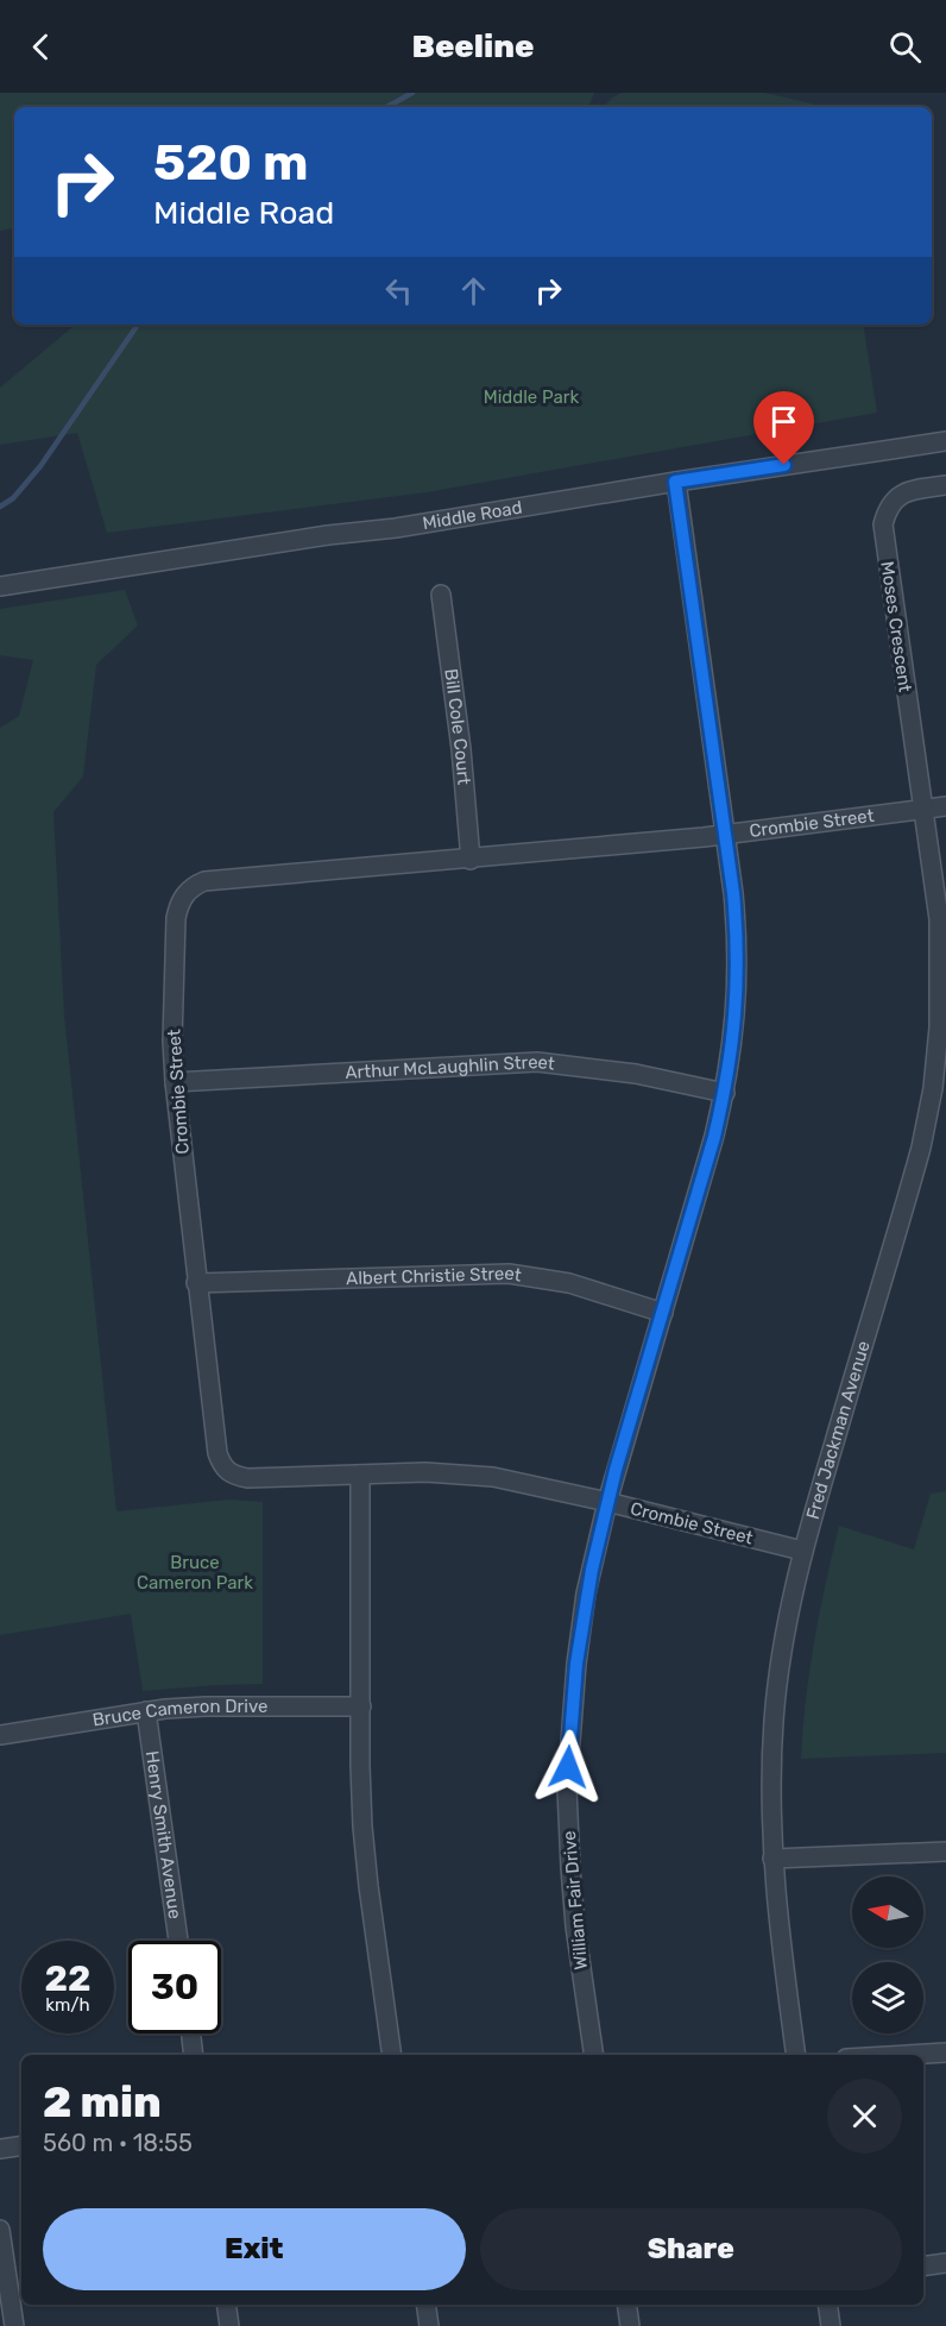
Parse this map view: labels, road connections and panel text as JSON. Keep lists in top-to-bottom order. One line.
{"streets":{"street":["Middle Road","Moses Crescent","Bill Cole Court","Crombie Street","Arthur McLaughlin Street","Albert Christie Street","Fred Jackman Avenue","Bruce Cameron Drive","Henry Smith Avenue","William Fair Drive"]},"crossings":[["Middle Road","William Fair Drive"],["Moses Crescent","Crombie Street"],["Moses Crescent","Fred Jackman Avenue"],["Bill Cole Court","Crombie Street"],["Crombie Street","Arthur McLaughlin Street"],["Crombie Street","Albert Christie Street"],["Crombie Street","Fred Jackman Avenue"],["Crombie Street","William Fair Drive"],["Arthur McLaughlin Street","William Fair Drive"],["Albert Christie Street","William Fair Drive"],["Bruce Cameron Drive","Henry Smith Avenue"]],"parks":["Middle Park","Bruce Cameron Park"],"north":"left","page":{"header":"Beeline","turn":["520 m","Middle Road"],"speed":"22 km/h","limit":"30","heading":["2 min","560 m · 18:55"],"buttons":["Exit","Share"]}}
